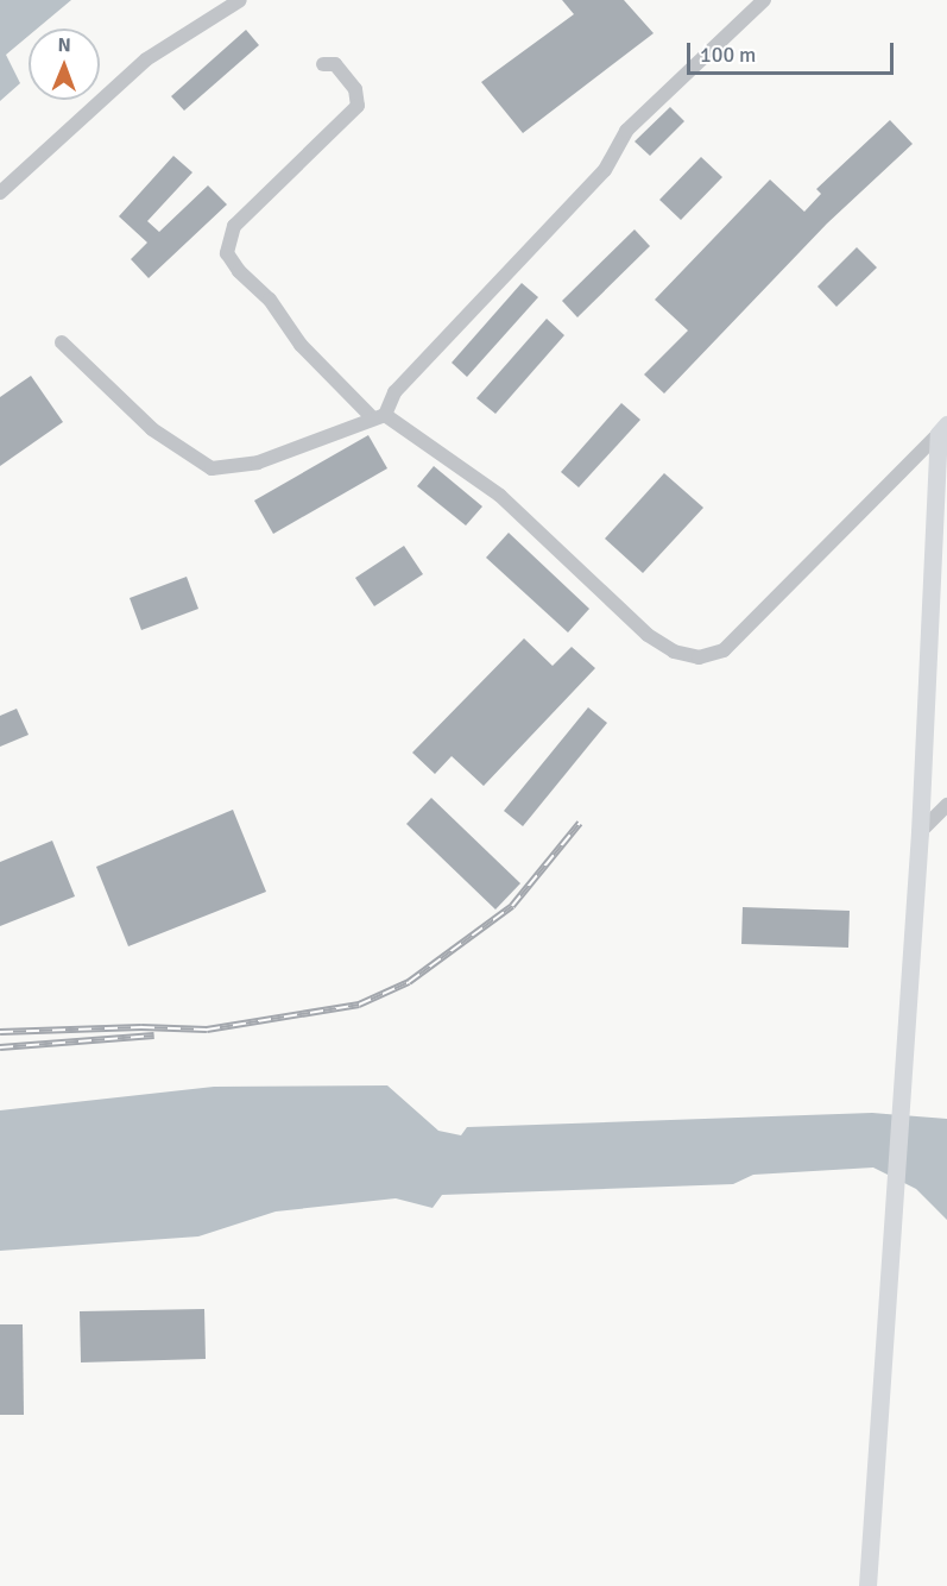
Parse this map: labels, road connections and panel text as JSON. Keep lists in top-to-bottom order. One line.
{"scale_bar":"100 m","north":"top"}
